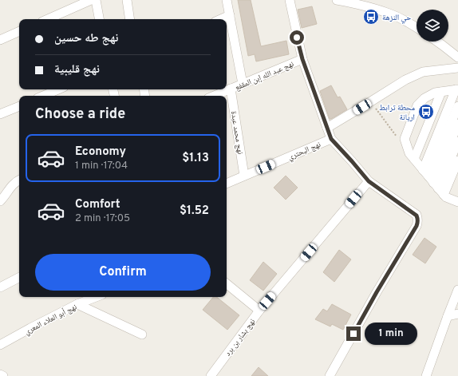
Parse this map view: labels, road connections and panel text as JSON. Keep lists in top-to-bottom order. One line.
{"streets":{"street":["نهج عبد الله إبن المقفع","نهج محمد عبدة","نهج البحتري","نهج أبو العلاء المعري","نهج بشار بن برد"]},"crossings":[["نهج عبد الله إبن المقفع","نهج محمد عبدة"],["نهج محمد عبدة","نهج البحتري"]],"places":{"bus stop":["حي النزهة","محطة ترابط اريانة"]},"page":{"banner":["نهج طه حسين","نهج قليبية"],"heading":"Choose a ride","list":[{"name":"Economy","note":"1 min · 17:04","value":"$1.13"},{"name":"Comfort","note":"2 min · 17:05","value":"$1.52"}],"buttons":"Confirm","bubble":"1 min"}}
